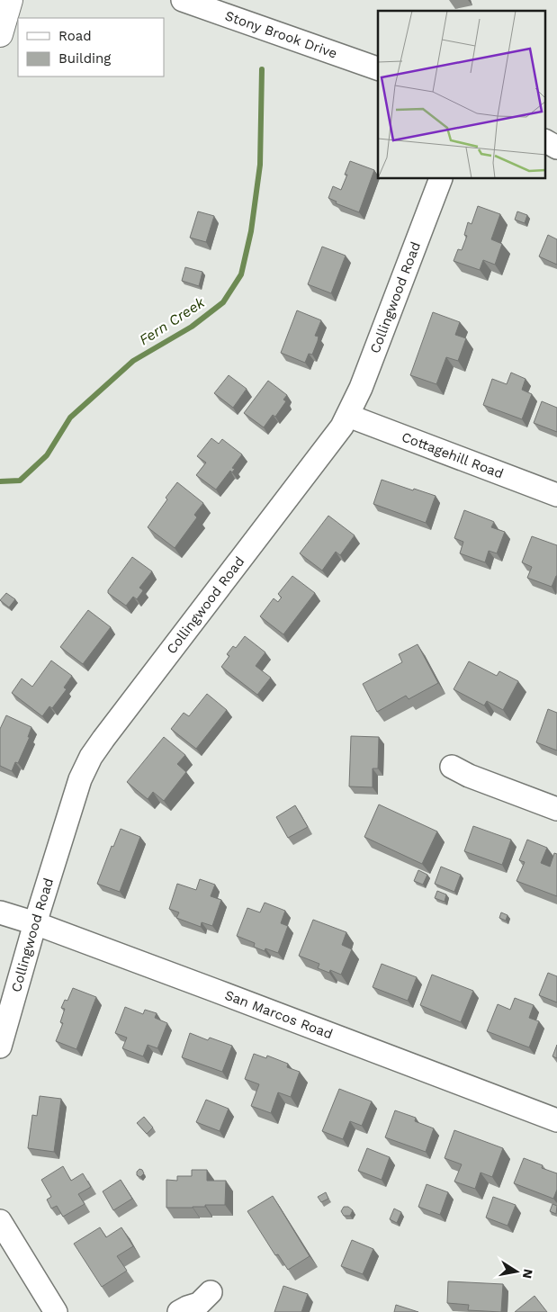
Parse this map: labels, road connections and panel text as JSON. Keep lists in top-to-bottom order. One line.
{"streets":{"street":["Stony Brook Drive","Collingwood Road","Cottagehill Road","San Marcos Road"]},"crossings":[["Collingwood Road","Cottagehill Road"],["Collingwood Road","San Marcos Road"]],"water":["Fern Creek"],"legend":["Road","Building"],"north":"right"}
